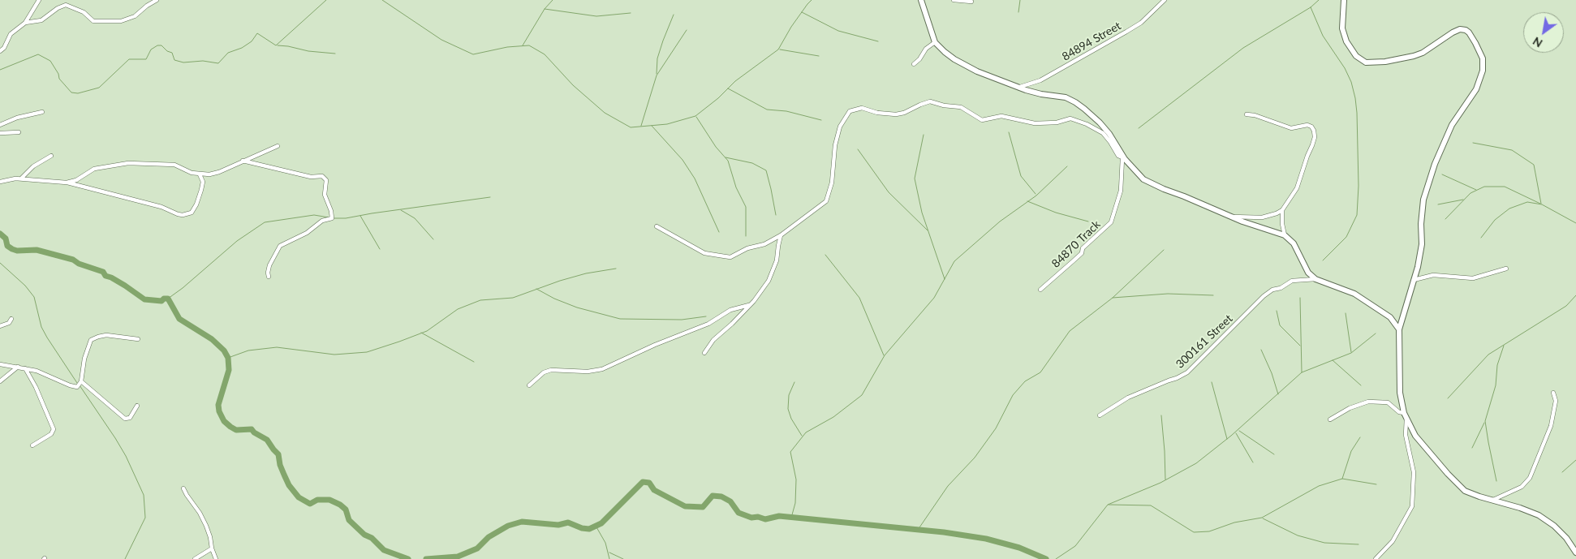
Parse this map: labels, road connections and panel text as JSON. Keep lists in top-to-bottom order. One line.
{"streets":{"street":["84894 Street","84870 Track","300161 Street"]},"north":"bottom left"}
